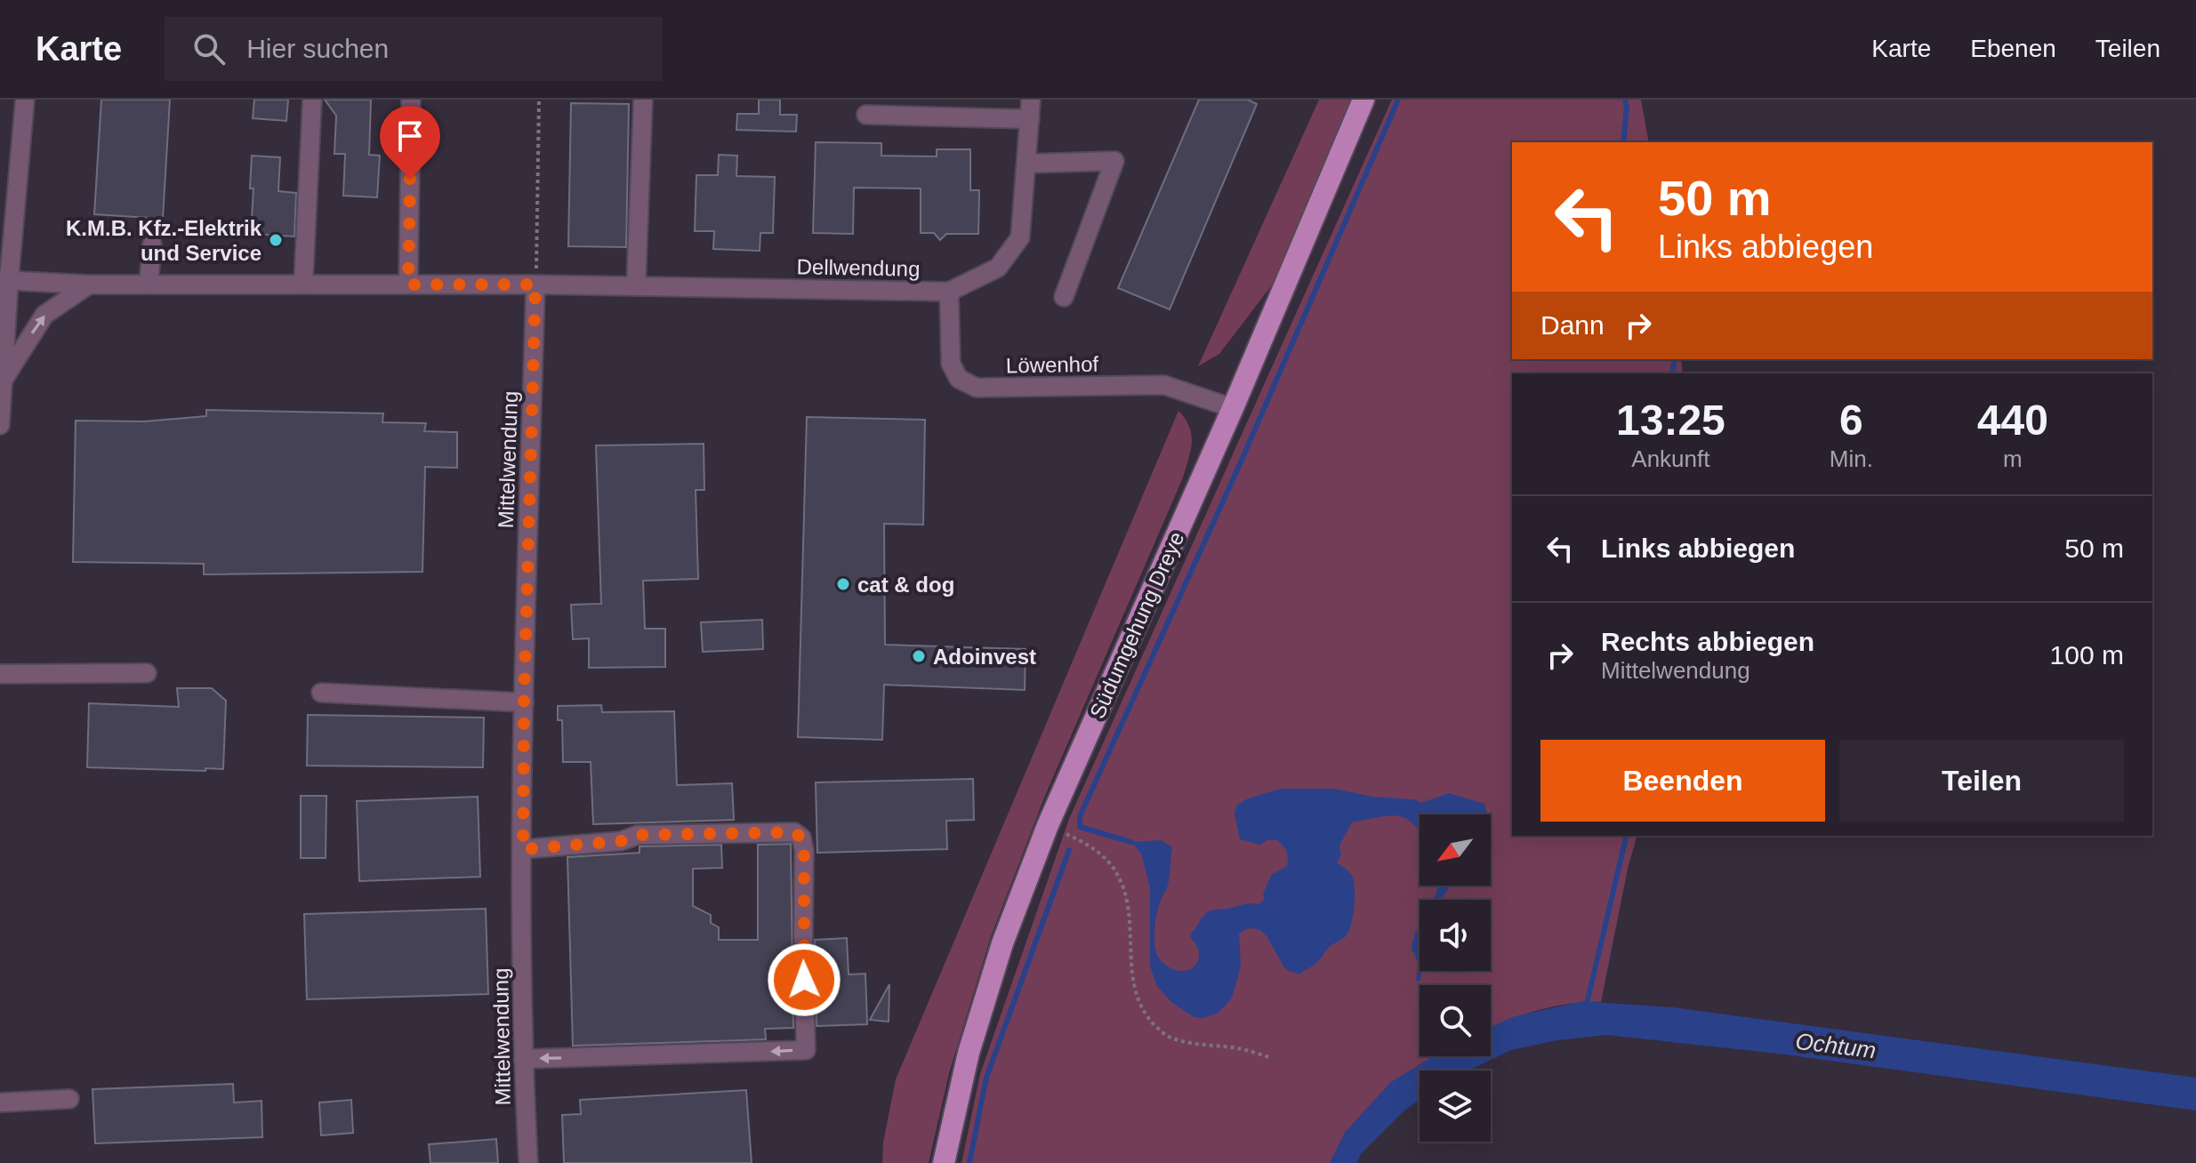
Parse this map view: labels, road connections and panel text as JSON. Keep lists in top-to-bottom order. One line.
{"streets":{"main road":["Südumgehung Dreye"],"street":["Dellwendung","Löwenhof","Mittelwendung"]},"crossings":[["Dellwendung","Löwenhof"],["Dellwendung","Mittelwendung"],["Löwenhof","Südumgehung Dreye"]],"water":["Ochtum"],"places":["K.M.B. Kfz.-Elektrik und Service","cat & dog","Adoinvest"],"north":"bottom left","page":{"header":"Karte","search":"Hier suchen","nav":["Karte","Ebenen","Teilen"],"turn":["50 m","Links abbiegen"],"then":"Dann","eta":["13:25","Ankunft","6","Min.","440","m"],"list":[{"name":"Links abbiegen","value":"50 m"},{"name":"Rechts abbiegen","note":"Mittelwendung","value":"100 m"}],"buttons":["Beenden","Teilen"]}}
